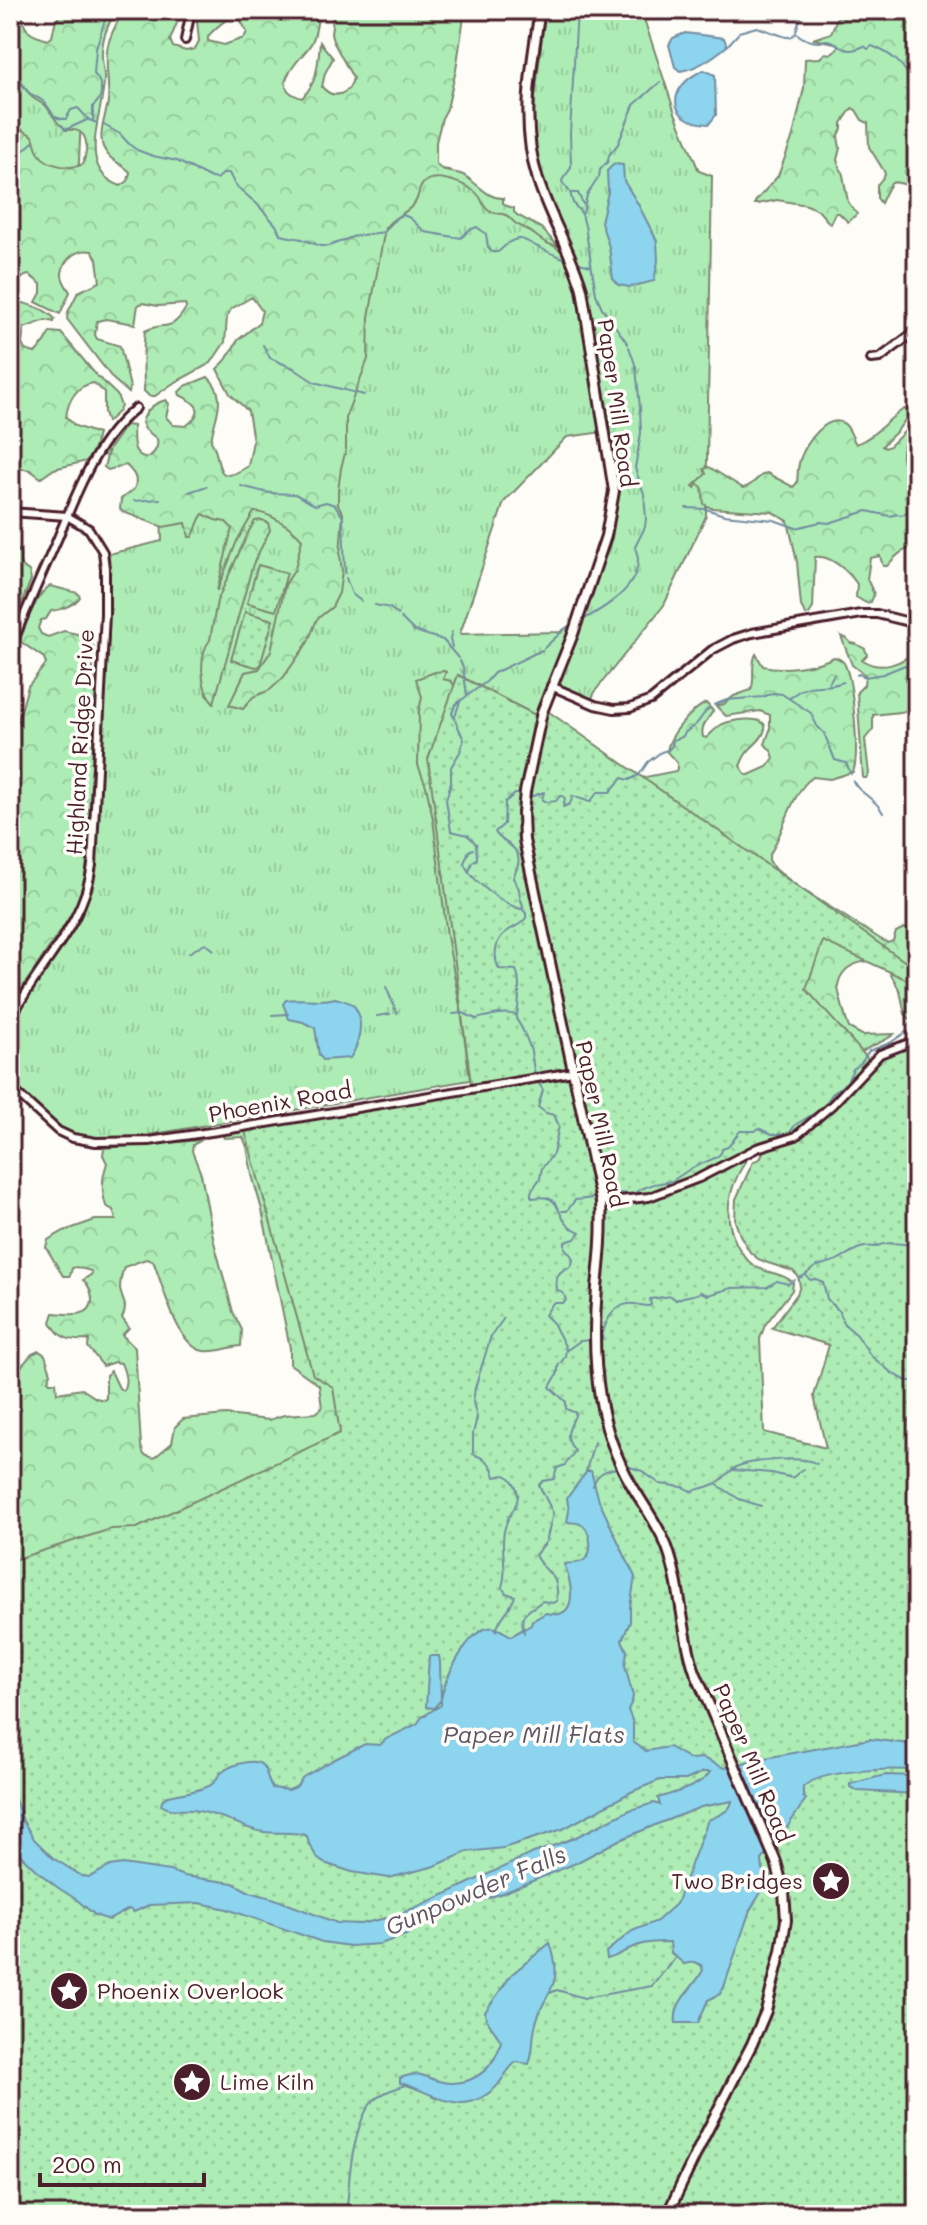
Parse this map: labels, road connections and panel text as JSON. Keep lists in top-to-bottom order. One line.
{"streets":{"main road":["Paper Mill Road"],"street":["Highland Ridge Drive","Phoenix Road"]},"crossings":[["Paper Mill Road","Phoenix Road"]],"water":["Paper Mill Flats","Gunpowder Falls"],"places":{"place":["Two Bridges","Phoenix Overlook","Lime Kiln"]},"scale_bar":"200 m"}
